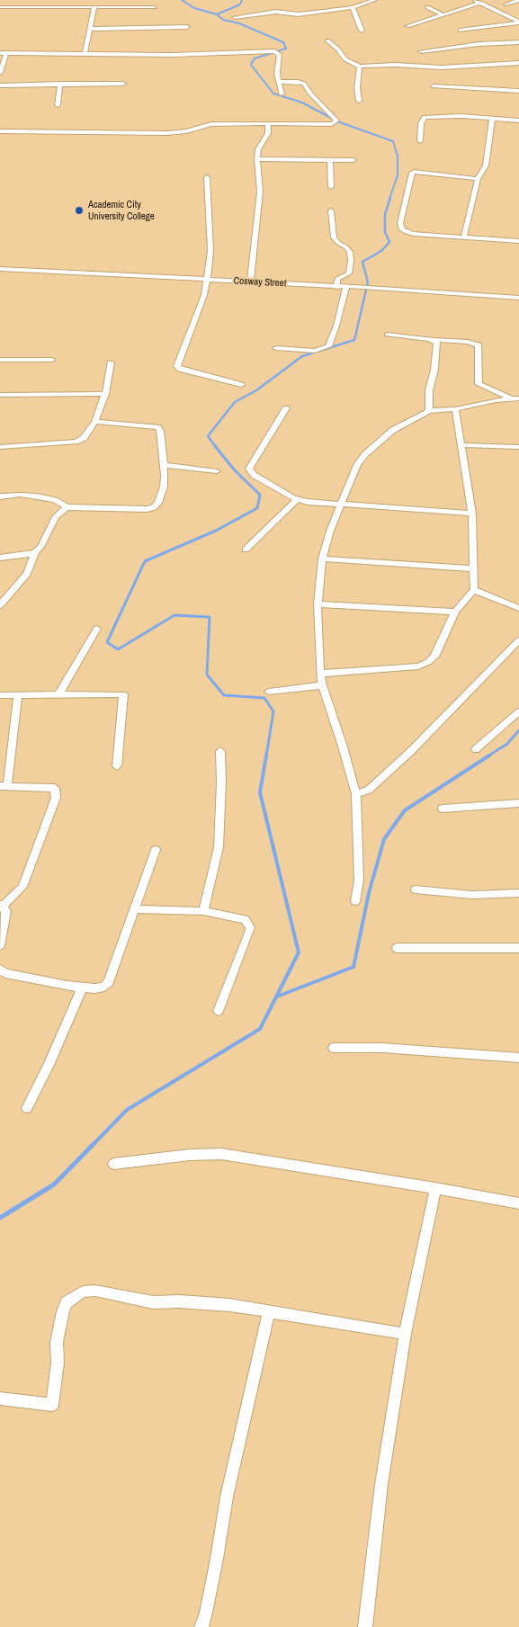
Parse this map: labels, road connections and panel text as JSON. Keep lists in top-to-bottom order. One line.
{"streets":{"street":["Cosway Street"]},"places":["Academic City University College"]}
